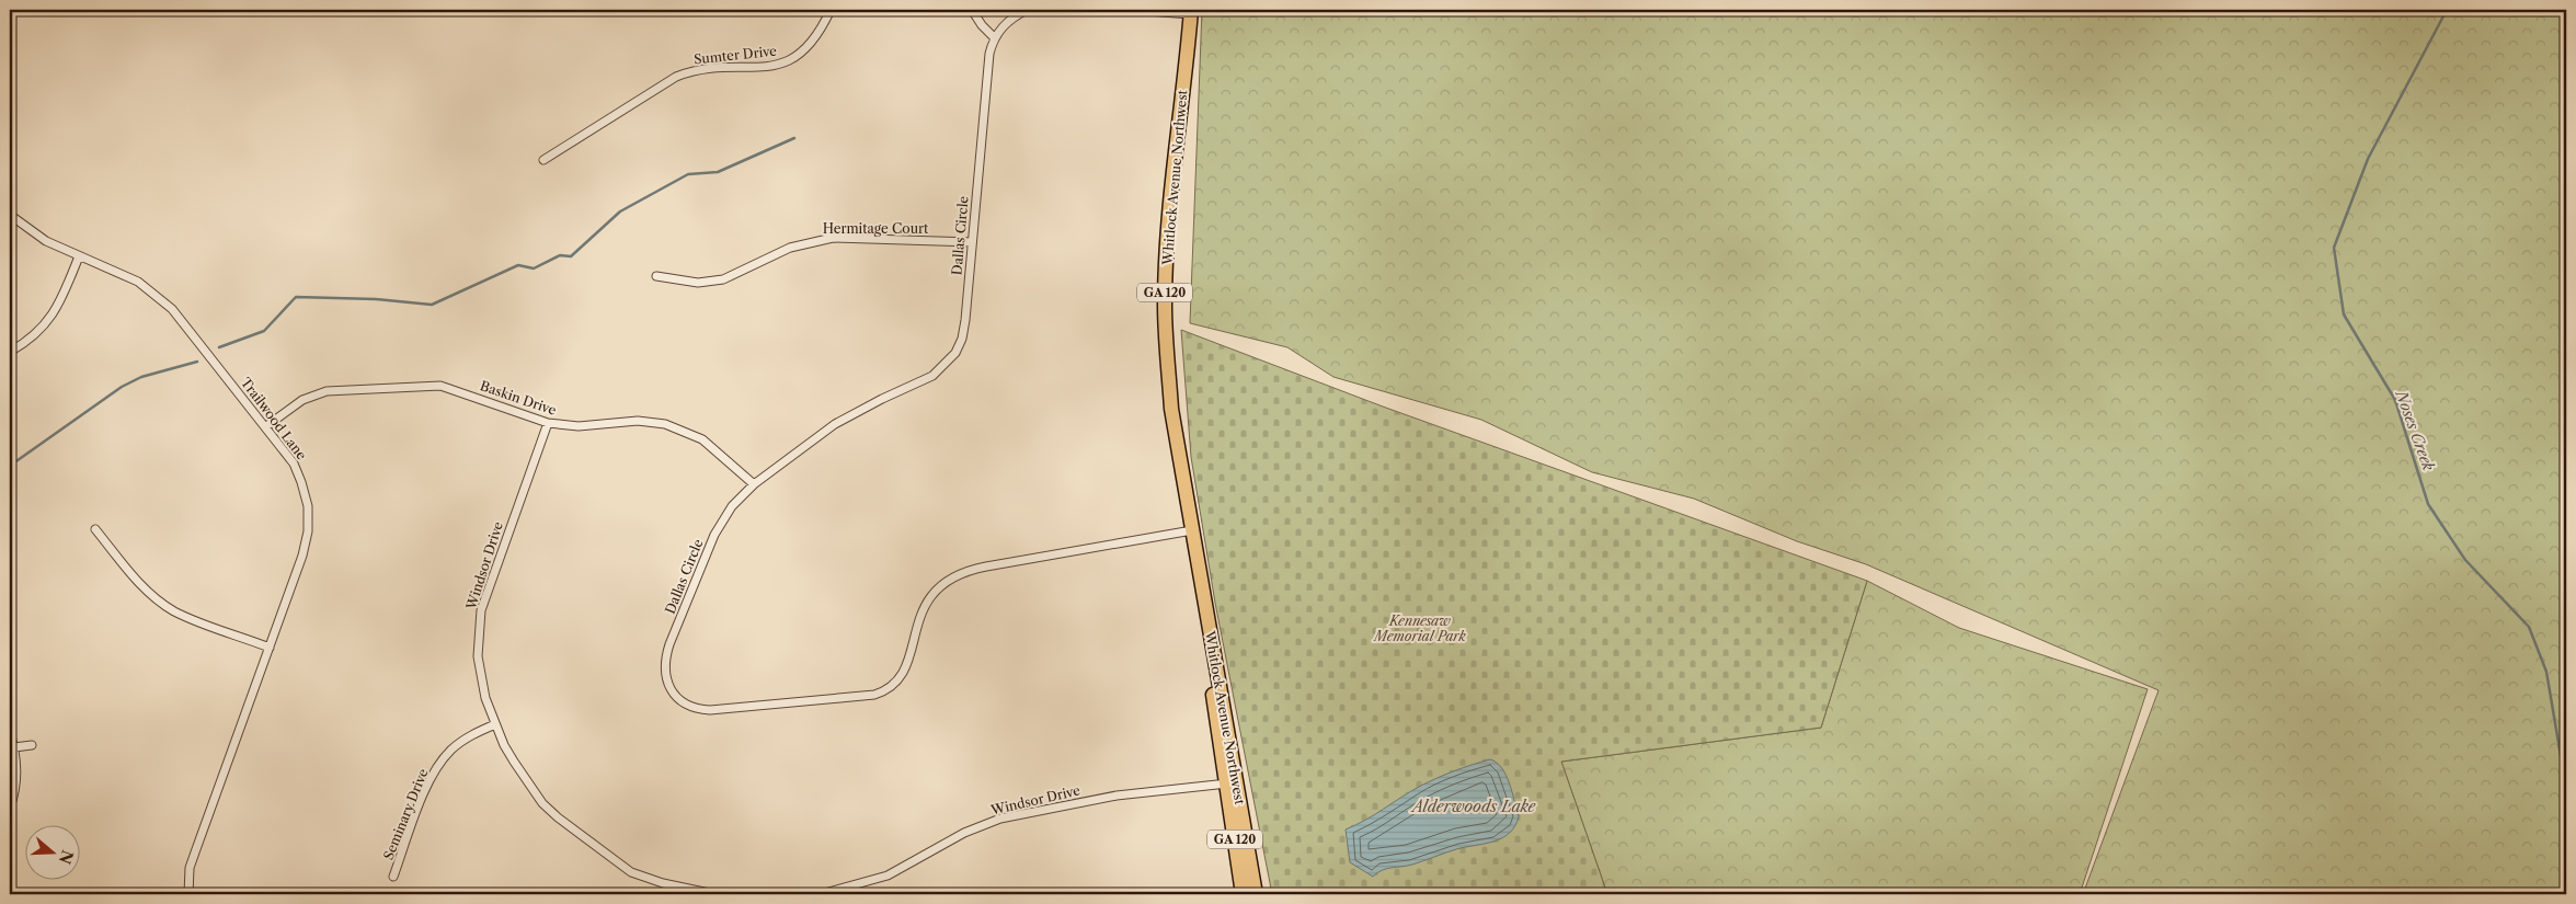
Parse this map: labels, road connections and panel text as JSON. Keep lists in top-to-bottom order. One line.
{"streets":{"highway":["Whitlock Avenue Northwest","GA 120"],"street":["Sumter Drive","Hermitage Court","Dallas Circle","Baskin Drive","Trailwood Lane","Windsor Drive","Seminary Drive"]},"crossings":[["Whitlock Avenue Northwest","Dallas Circle"],["Whitlock Avenue Northwest","Windsor Drive"],["Hermitage Court","Dallas Circle"],["Dallas Circle","Baskin Drive"],["Baskin Drive","Trailwood Lane"],["Baskin Drive","Windsor Drive"],["Windsor Drive","Seminary Drive"]],"water":["Noses Creek","Alderwoods Lake"],"parks":["Kennesaw Memorial Park"],"north":"right"}
